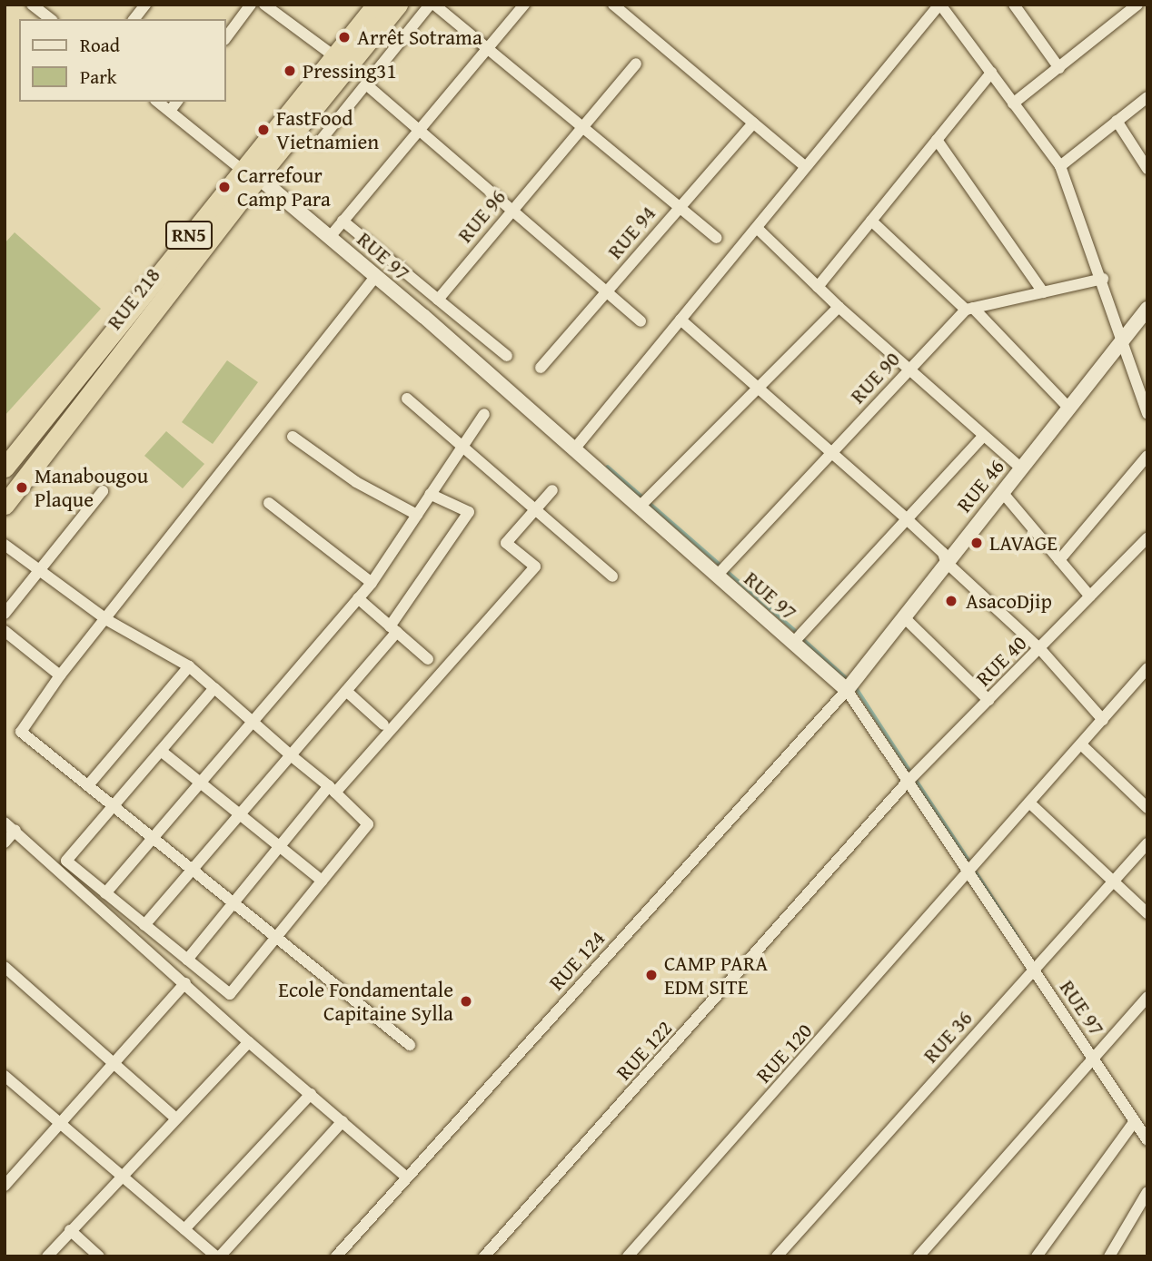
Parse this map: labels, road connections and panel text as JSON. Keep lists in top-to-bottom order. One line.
{"streets":{"highway":["RN5","RUE 218"],"street":["RUE 96","RUE 94","RUE 97","RUE 90","RUE 46","RUE 40","RUE 124","RUE 36","RUE 122","RUE 120"]},"crossings":[["RUE 97","RUE 218"],["RUE 97","RUE 90"],["RUE 97","RUE 46"],["RUE 97","RUE 40"],["RUE 97","RUE 124"],["RUE 97","RUE 36"],["RUE 97","RUE 122"],["RUE 97","RUE 120"],["RUE 46","RUE 124"],["RUE 40","RUE 122"]],"places":["Arrêt Sotrama","Pressing31","FastFood Vietnamien","Carrefour Camp Para","Manabougou Plaque","LAVAGE","AsacoDjip","CAMP PARA EDM SITE","Ecole Fondamentale Capitaine Sylla"],"legend":["Road","Park"]}
